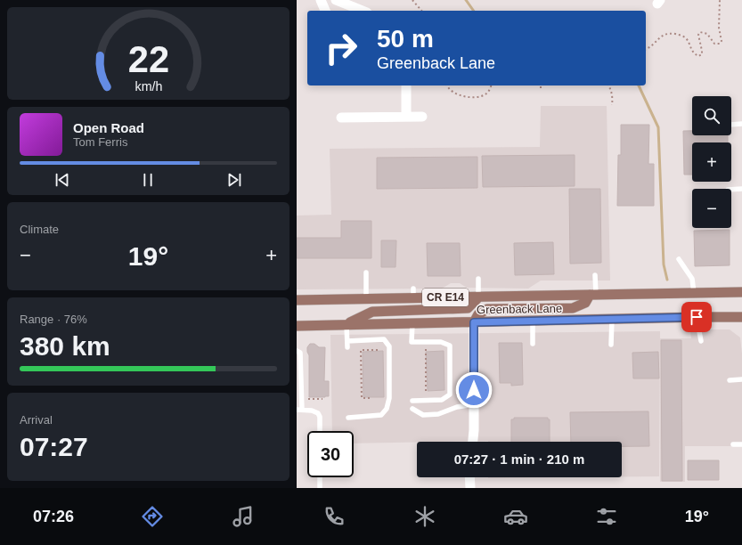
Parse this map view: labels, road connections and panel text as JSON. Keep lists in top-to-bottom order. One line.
{"streets":{"main road":["CR E14","Greenback Lane"]},"page":{"turn":["50 m","Greenback Lane"],"map_buttons":["+","−"],"song":["Open Road","Tom Ferris"],"tile":["Climate",["Range · 76%","380 km"],["Arrival","07:27"]],"heat":["−","19°","+"],"limit":"30","trip":"07:27 · 1 min · 210 m","tabs":["07:26","19°"],"gauge":["22","km/h"]}}
